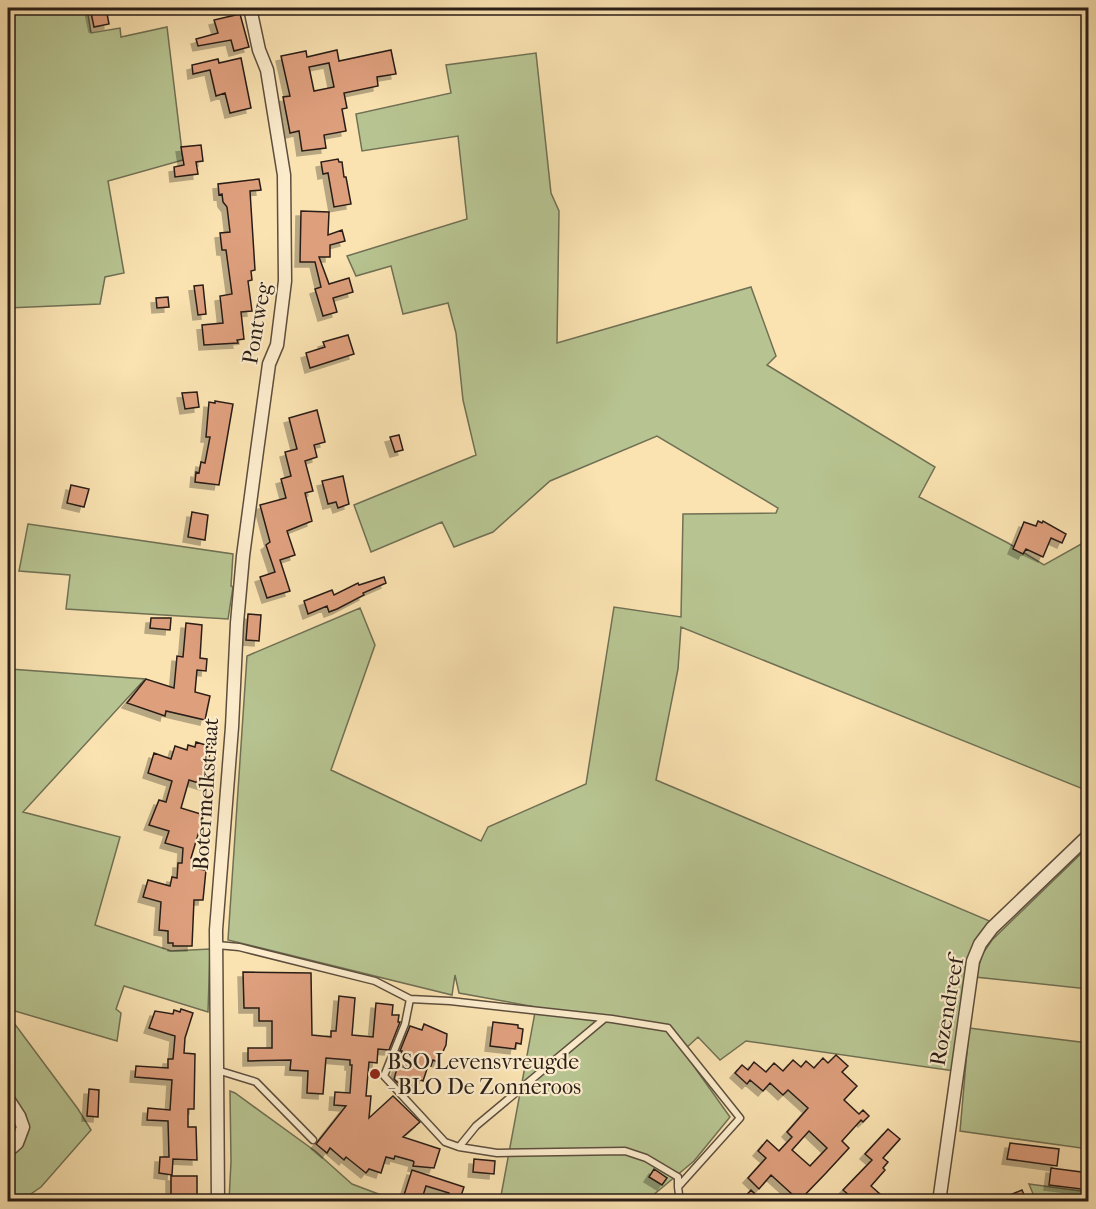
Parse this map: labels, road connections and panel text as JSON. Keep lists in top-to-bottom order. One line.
{"streets":{"street":["Pontweg","Botermelkstraat","Rozendreef"]},"crossings":[["Pontweg","Botermelkstraat"]],"places":["BSO Levensvreugde - BLO De Zonneroos"]}
